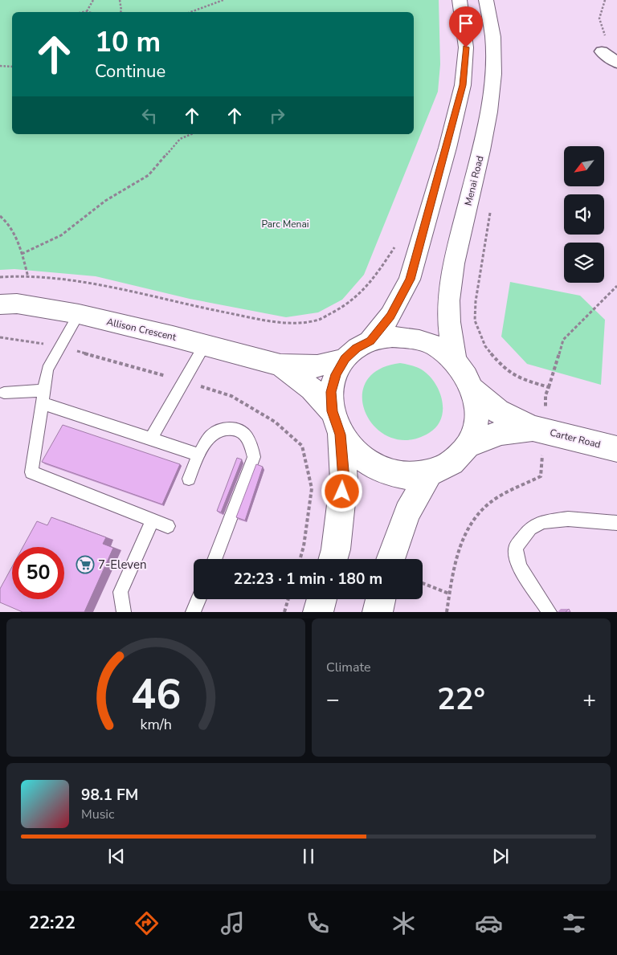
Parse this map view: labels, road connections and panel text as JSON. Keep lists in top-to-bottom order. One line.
{"streets":{"main road":["Menai Road","Allison Crescent","Carter Road"]},"crossings":[["Menai Road","Allison Crescent"],["Menai Road","Carter Road"],["Allison Crescent","Carter Road"]],"parks":["Parc Menai"],"places":{"supermarket":["7-Eleven"]},"north":"bottom left","page":{"turn":["10 m","Continue"],"limit":"50","trip":"22:23 · 1 min · 180 m","tile":"Climate","heat":["−","22°","+"],"song":["98.1 FM","Music"],"tabs":"22:22","gauge":["46","km/h"]}}
